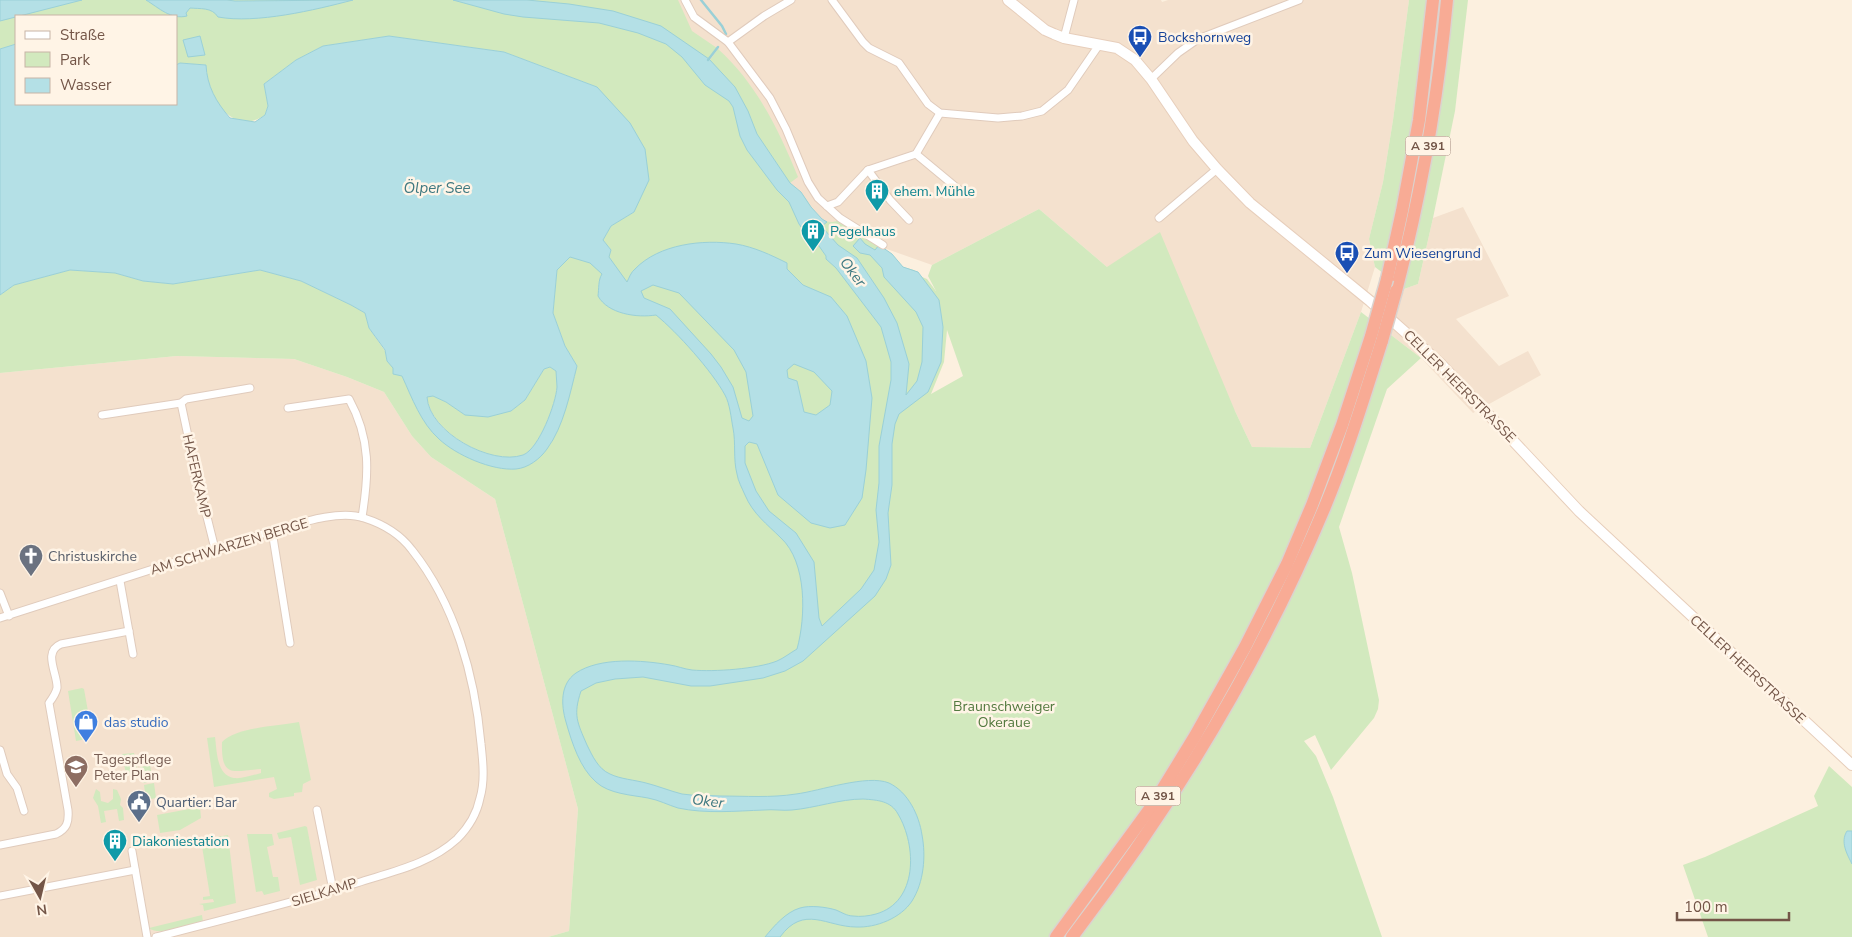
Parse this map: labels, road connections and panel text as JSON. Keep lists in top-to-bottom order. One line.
{"streets":{"highway":["A 391"],"main road":["CELLER HEERSTRASSE"],"street":["HAFERKAMP","AM SCHWARZEN BERGE","SIELKAMP"]},"crossings":[["HAFERKAMP","AM SCHWARZEN BERGE"],["AM SCHWARZEN BERGE","SIELKAMP"]],"water":["Ölper See","Oker"],"parks":["Braunschweiger Okeraue"],"places":{"bus stop":["Bockshornweg","Zum Wiesengrund"],"building":["ehem. Mühle","Pegelhaus","Diakoniestation"],"church":["Christuskirche"],"shop":["das studio"],"school or university":["Tagespflege Peter Plan"],"public building":["Quartier: Bar"]},"legend":["Straße","Park","Wasser"],"scale_bar":"100 m","north":"bottom"}
